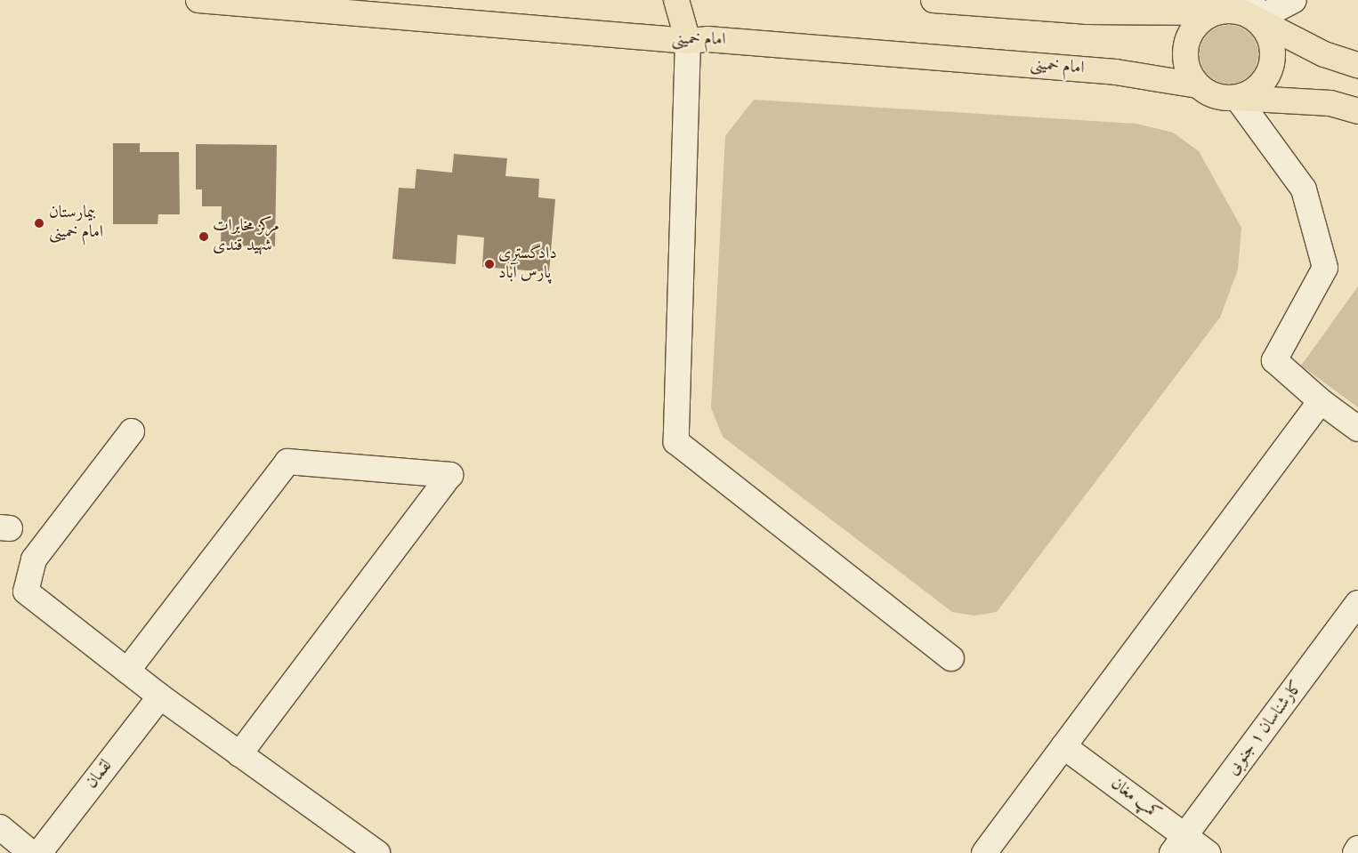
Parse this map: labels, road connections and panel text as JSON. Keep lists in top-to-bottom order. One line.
{"streets":{"main road":["امام خمینی"],"street":["کارشناسان ۱ جنوبی","لقمان","کمپ مغان"]},"crossings":[["کارشناسان ۱ جنوبی","کمپ مغان"]],"places":["بیمارستان امام خمینی","مرکز مخابرات شهید قندی","دادگستری پارس آباد"]}
